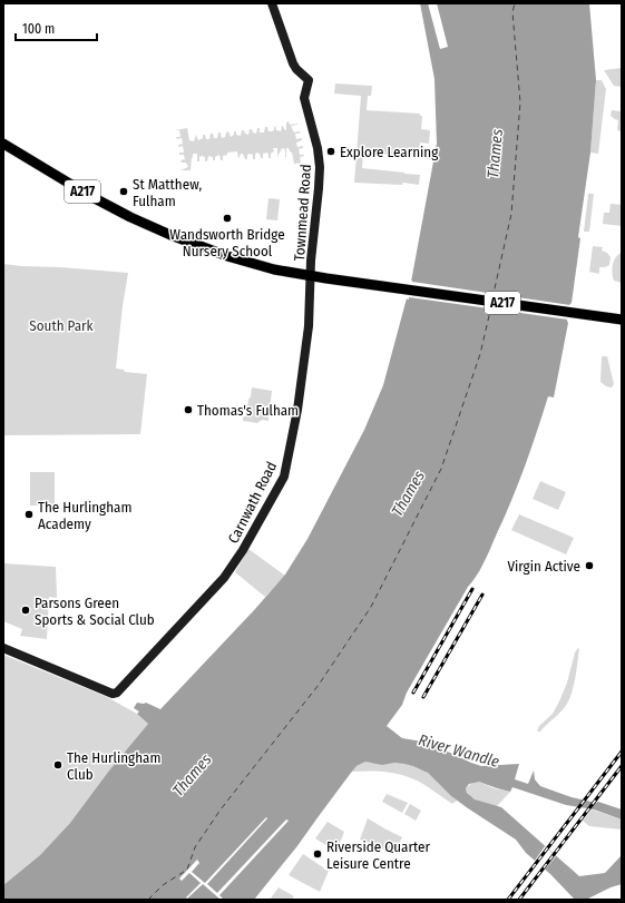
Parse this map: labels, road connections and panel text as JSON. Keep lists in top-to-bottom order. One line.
{"streets":{"main road":["A217"],"street":["Townmead Road","Carnwath Road"]},"crossings":[["A217","Townmead Road"],["A217","Carnwath Road"],["Townmead Road","Carnwath Road"]],"water":["Thames","River Wandle"],"parks":["South Park"],"places":["Explore Learning","St Matthew, Fulham","Wandsworth Bridge Nursery School","Thomas's Fulham","The Hurlingham Academy","Virgin Active","Parsons Green Sports & Social Club","The Hurlingham Club","Riverside Quarter Leisure Centre"],"scale_bar":"100 m"}
